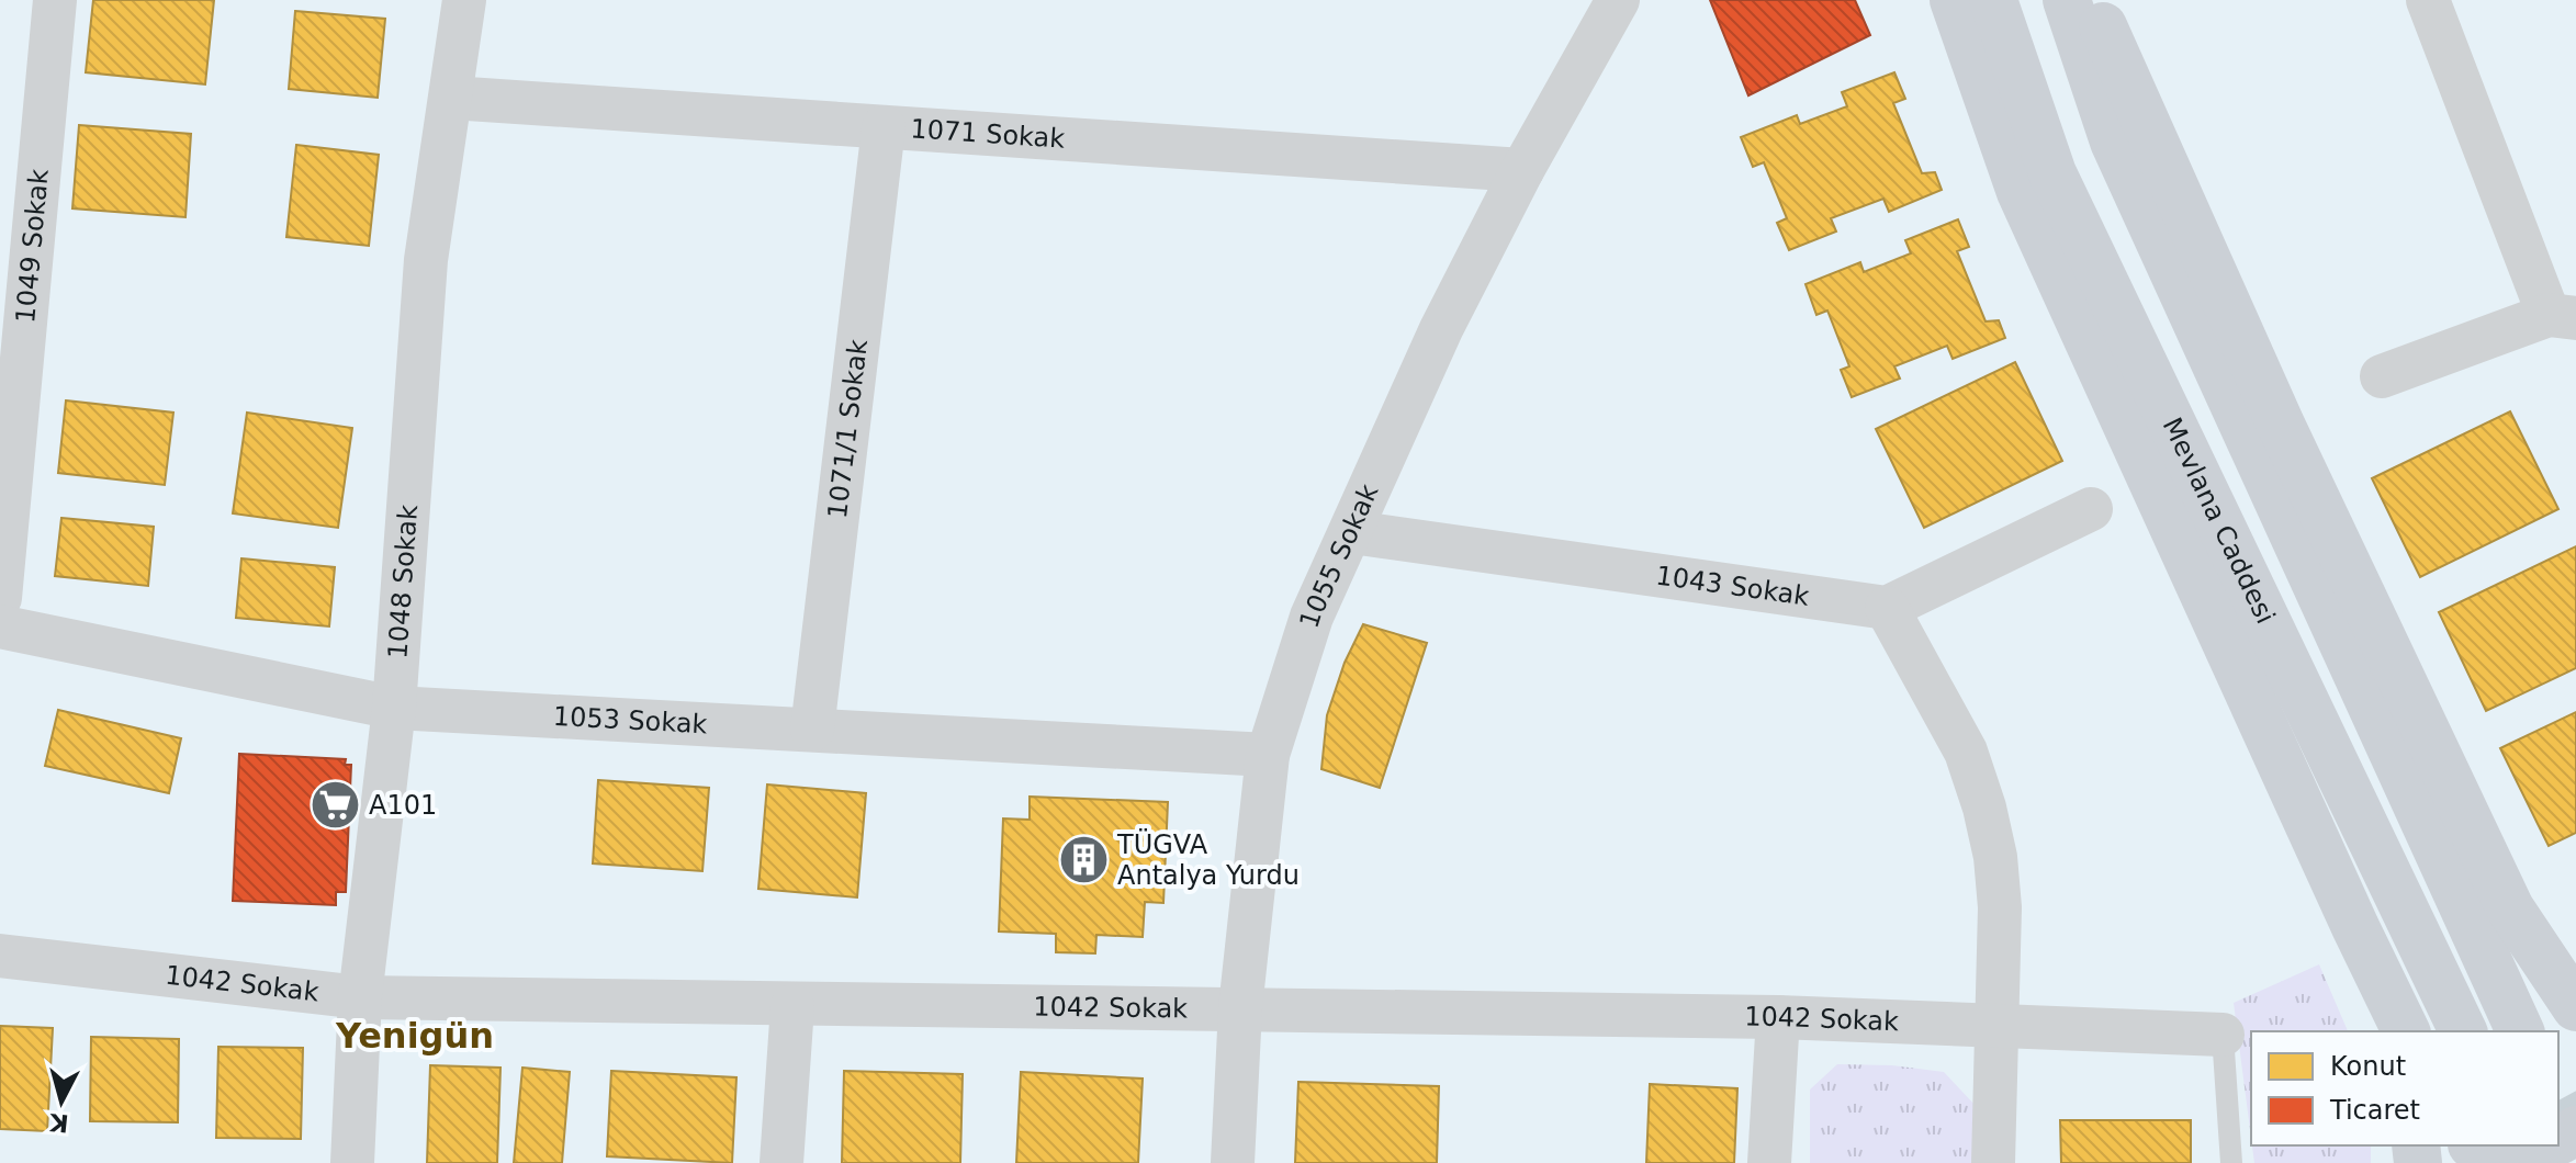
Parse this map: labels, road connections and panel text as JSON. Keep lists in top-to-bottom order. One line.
{"streets":{"main road":["Mevlana Caddesi"],"street":["1071 Sokak","1049 Sokak","1071/1 Sokak","1055 Sokak","1048 Sokak","1043 Sokak","1053 Sokak","1042 Sokak"]},"crossings":[["1071 Sokak","1071/1 Sokak"],["1071 Sokak","1055 Sokak"],["1071 Sokak","1048 Sokak"],["1071/1 Sokak","1053 Sokak"],["1055 Sokak","1043 Sokak"],["1055 Sokak","1053 Sokak"],["1055 Sokak","1042 Sokak"],["1048 Sokak","1053 Sokak"],["1048 Sokak","1042 Sokak"]],"districts":["Yenigün"],"places":{"supermarket":["A101"],"building":["TÜGVA Antalya Yurdu"]},"legend":["Konut","Ticaret"],"north":"bottom"}
